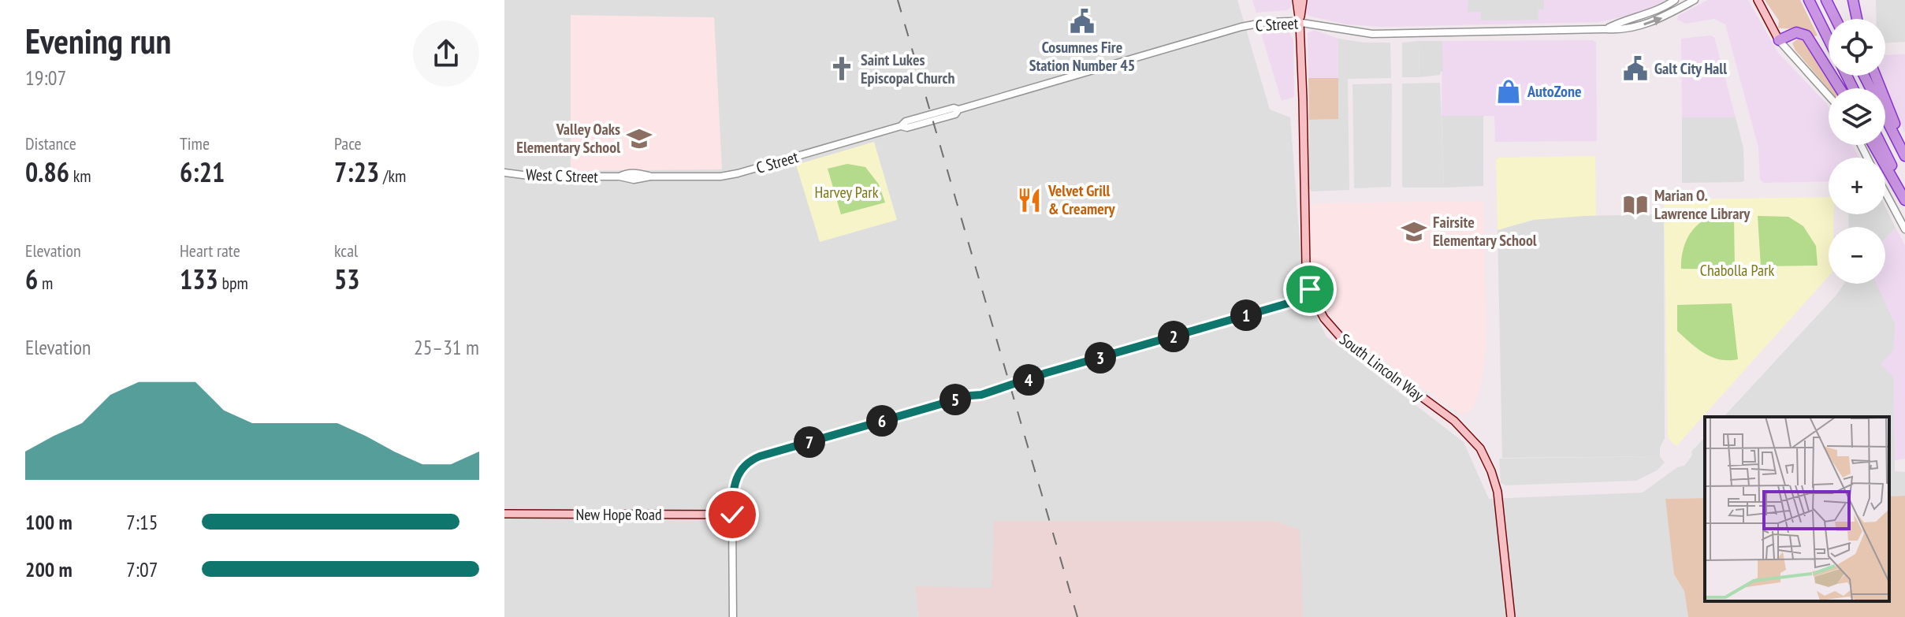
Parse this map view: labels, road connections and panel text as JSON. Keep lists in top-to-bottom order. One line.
{"streets":{"main road":["South Lincoln Way","New Hope Road"],"street":["C Street","West C Street"]},"crossings":[["C Street","West C Street"],["C Street","South Lincoln Way"]],"parks":["Harvey Park","Chabolla Park"],"places":{"public building":["Cosumnes Fire Station Number 45","Galt City Hall"],"church":["Saint Lukes Episcopal Church"],"shop":["AutoZone"],"school or university":["Valley Oaks Elementary School","Fairsite Elementary School"],"restaurant":["Velvet Grill & Creamery"],"library":["Marian O. Lawrence Library"]},"page":{"heading":["Evening run","19:07"],"map_buttons":["+","−"],"stats":[["Distance","0.86 km"],["Time","6:21"],["Pace","7:23 /km"],["Elevation","6 m"],["Heart rate","133 bpm"],["kcal","53"]],"pins":["1","2","3","4","5","6","7"],"chart":["Elevation","25–31 m"],"list":[{"name":"100 m","note":"7:15"},{"name":"200 m","note":"7:07"}]}}
